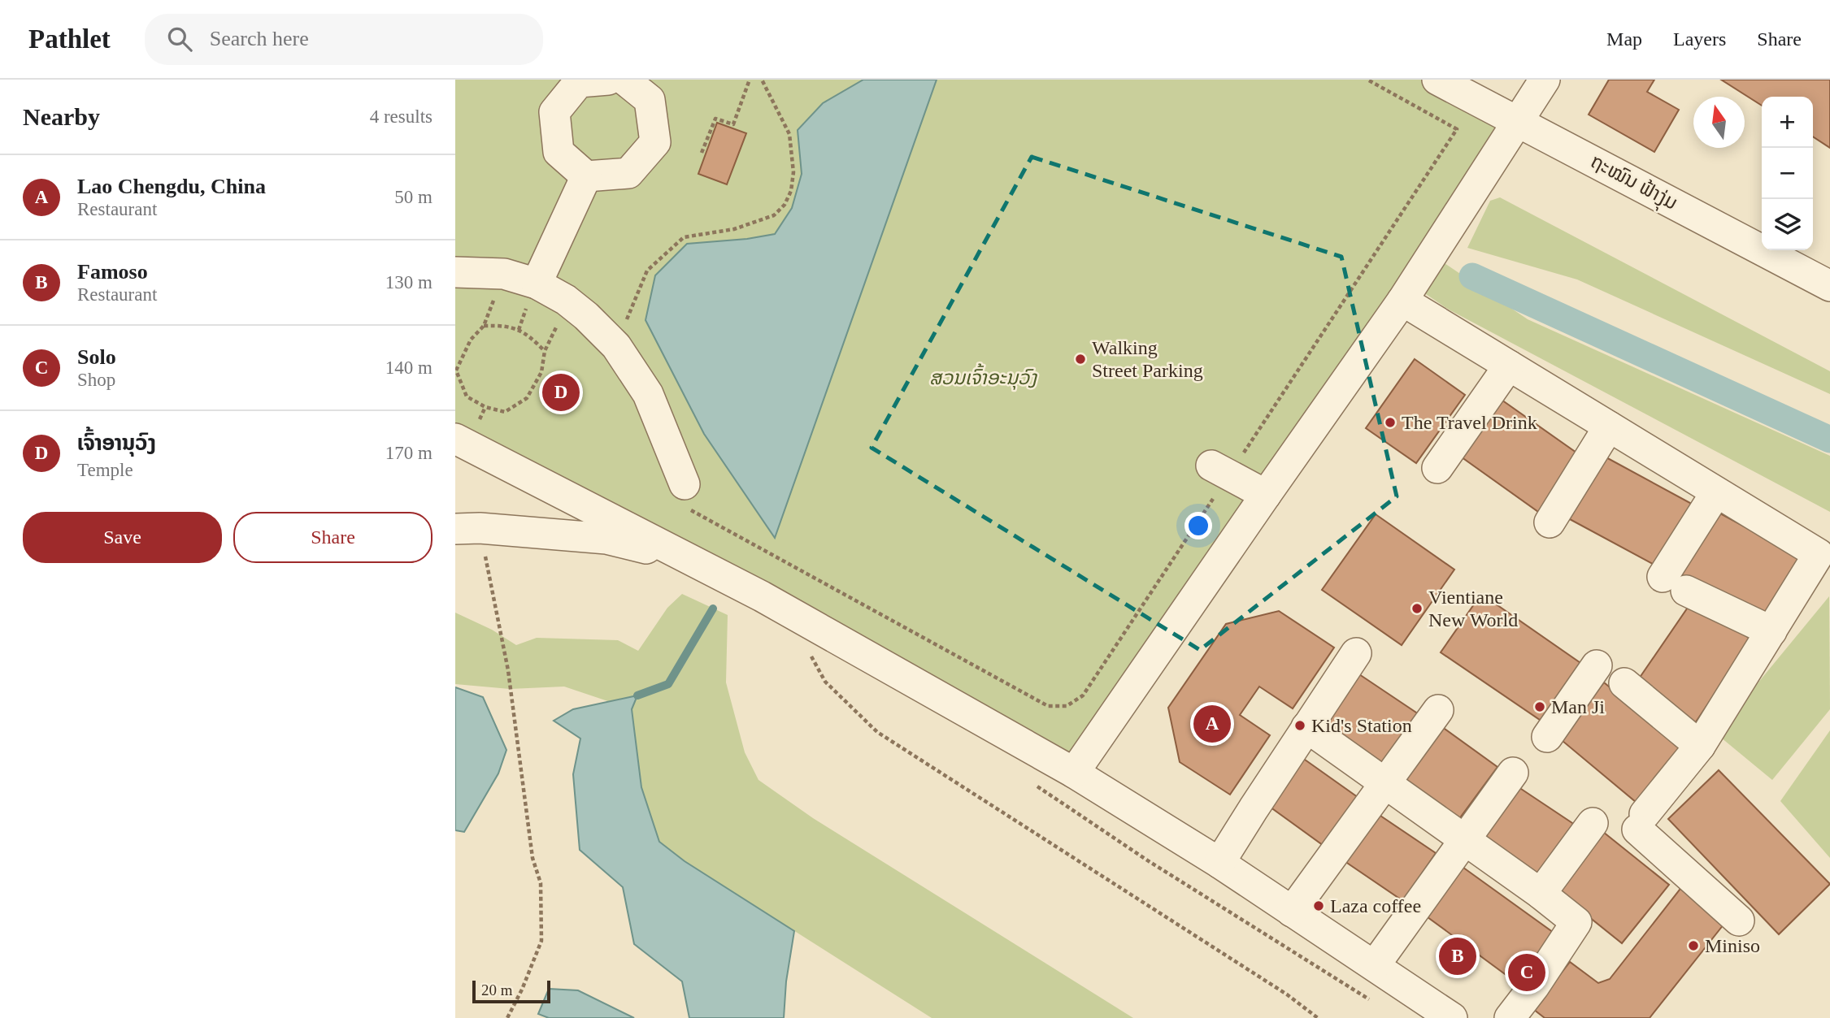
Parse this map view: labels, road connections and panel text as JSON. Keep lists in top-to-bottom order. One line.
{"streets":{"street":["ຖະໝົນ ຟ້າງຸ່ມ"]},"parks":["ສວນເຈົ້າອະນຸວົງ"],"places":["Walking Street Parking","The Travel Drink","Vientiane New World","Man Ji","Kid's Station","Laza coffee","Miniso"],"scale_bar":"20 m","north":"top","page":{"header":"Pathlet","search":"Search here","nav":["Map","Layers","Share"],"heading":["Nearby","4 results"],"map_buttons":["+","−"],"list":[{"mark":"A","name":"Lao Chengdu, China","note":"Restaurant","value":"50 m"},{"mark":"B","name":"Famoso","note":"Restaurant","value":"130 m"},{"mark":"C","name":"Solo","note":"Shop","value":"140 m"},{"mark":"D","name":"ເຈົ້າອານຸວົງ","note":"Temple","value":"170 m"}],"pins":["D","A","B","C"],"buttons":["Save","Share"],"scale":"20 m"}}
